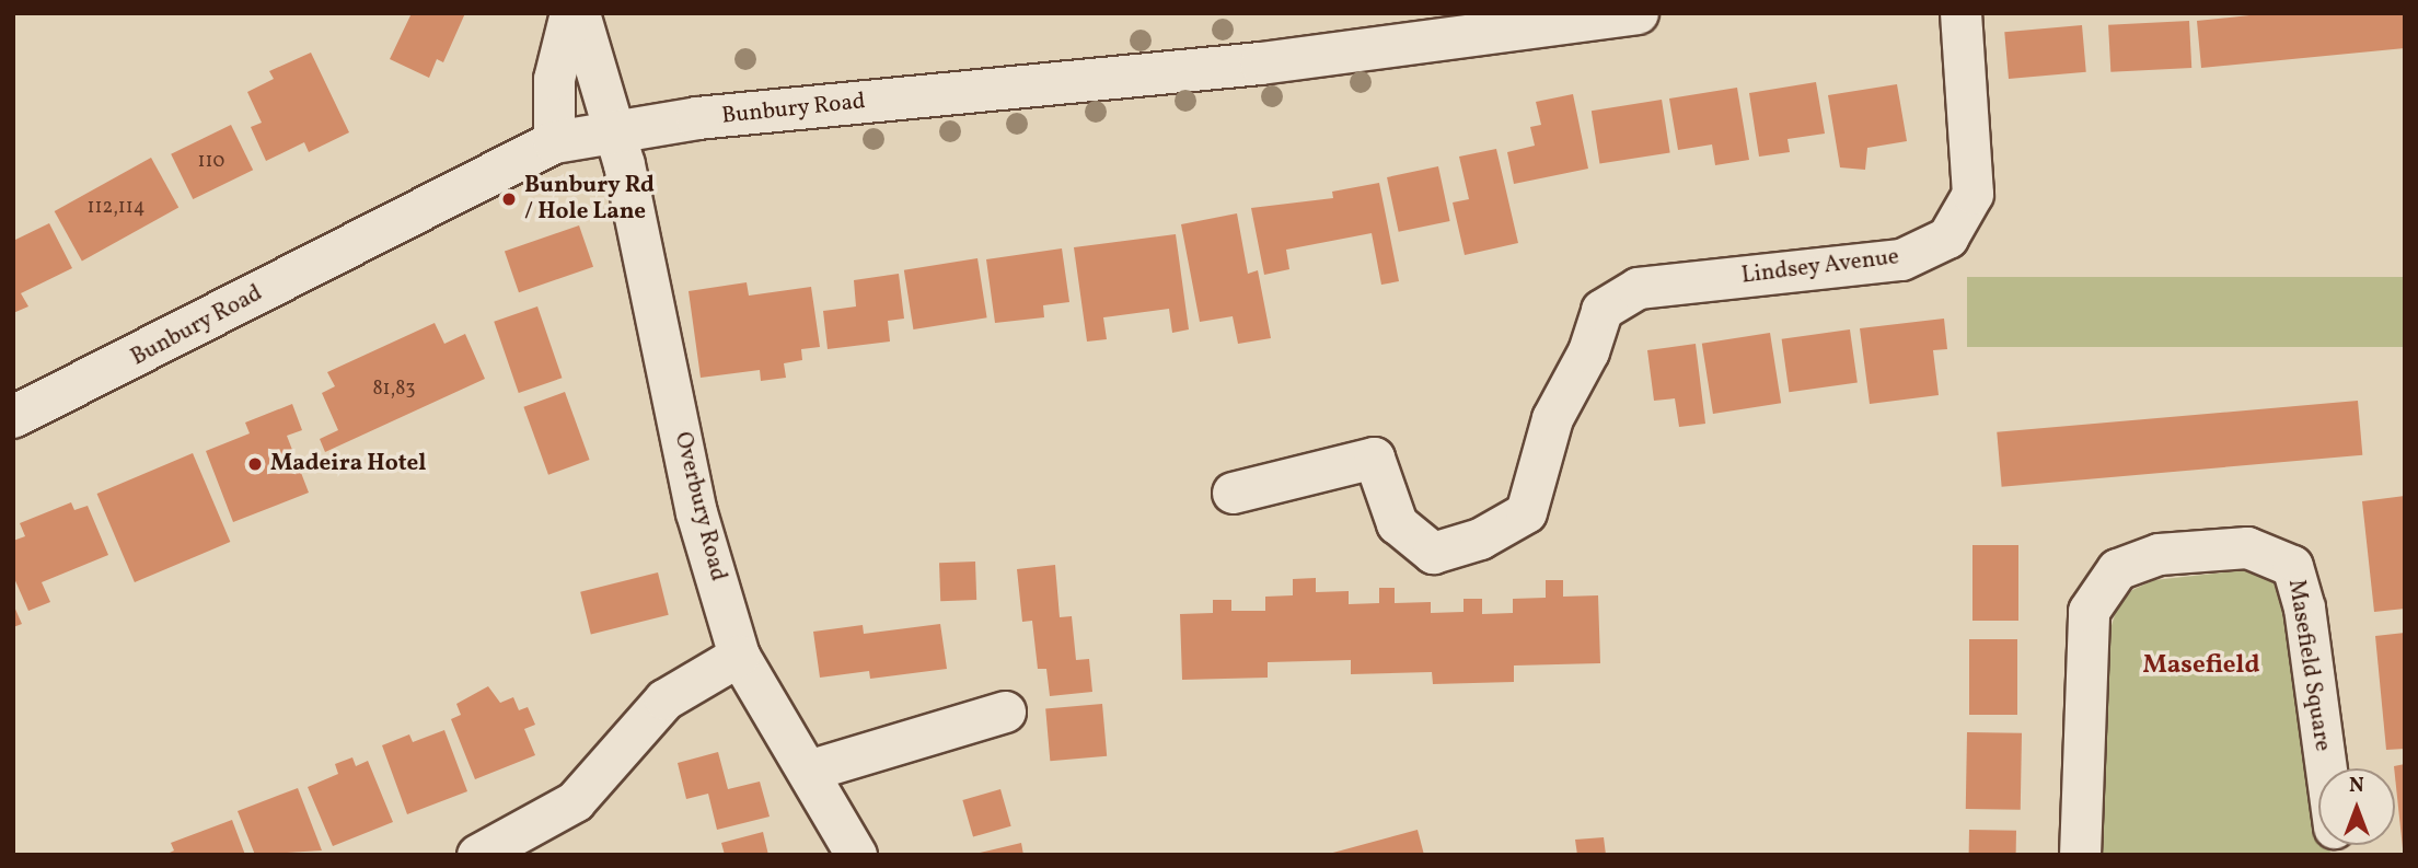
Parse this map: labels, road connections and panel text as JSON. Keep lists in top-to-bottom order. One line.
{"streets":{"main road":["Bunbury Road"],"street":["Lindsey Avenue","Overbury Road","Masefield Square"]},"crossings":[["Bunbury Road","Overbury Road"]],"districts":["Masefield"],"places":["Bunbury Rd / Hole Lane","Madeira Hotel"],"house_numbers":["110","112,114","81,83"],"north":"top"}
